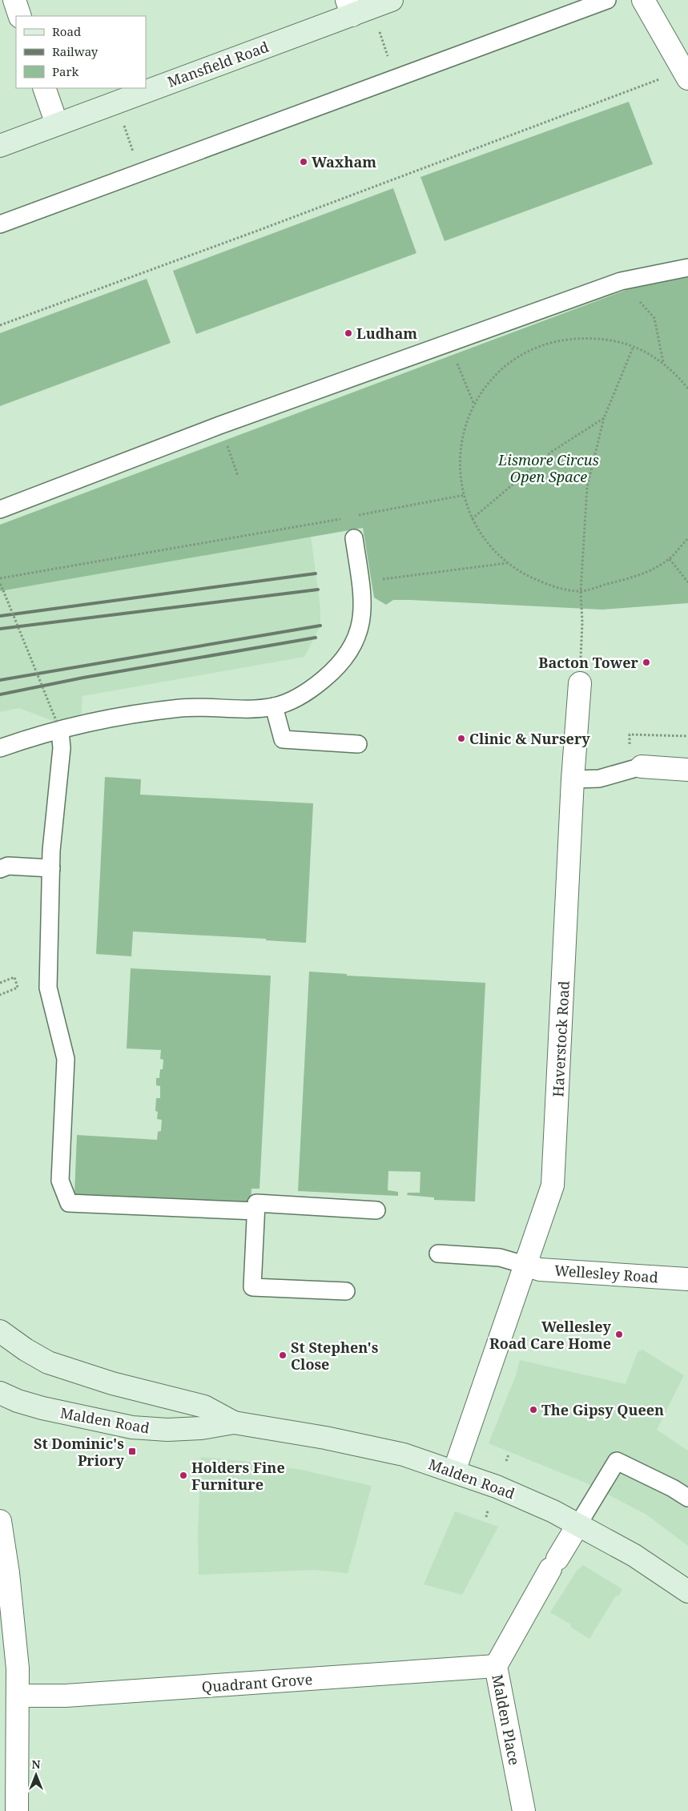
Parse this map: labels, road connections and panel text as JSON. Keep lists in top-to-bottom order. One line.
{"streets":{"main road":["Mansfield Road","Malden Road"],"street":["Haverstock Road","Wellesley Road","Quadrant Grove","Malden Place"]},"crossings":[["Haverstock Road","Wellesley Road"],["Haverstock Road","Malden Road"],["Malden Road","Malden Place"],["Quadrant Grove","Malden Place"]],"parks":["Lismore Circus Open Space"],"places":{"other":["Waxham","Ludham","Bacton Tower","Clinic & Nursery","Wellesley Road Care Home","St Stephen's Close","The Gipsy Queen","Holders Fine Furniture"],"transit":["St Dominic's Priory"]},"legend":["Road","Railway","Park"],"north":"top"}
